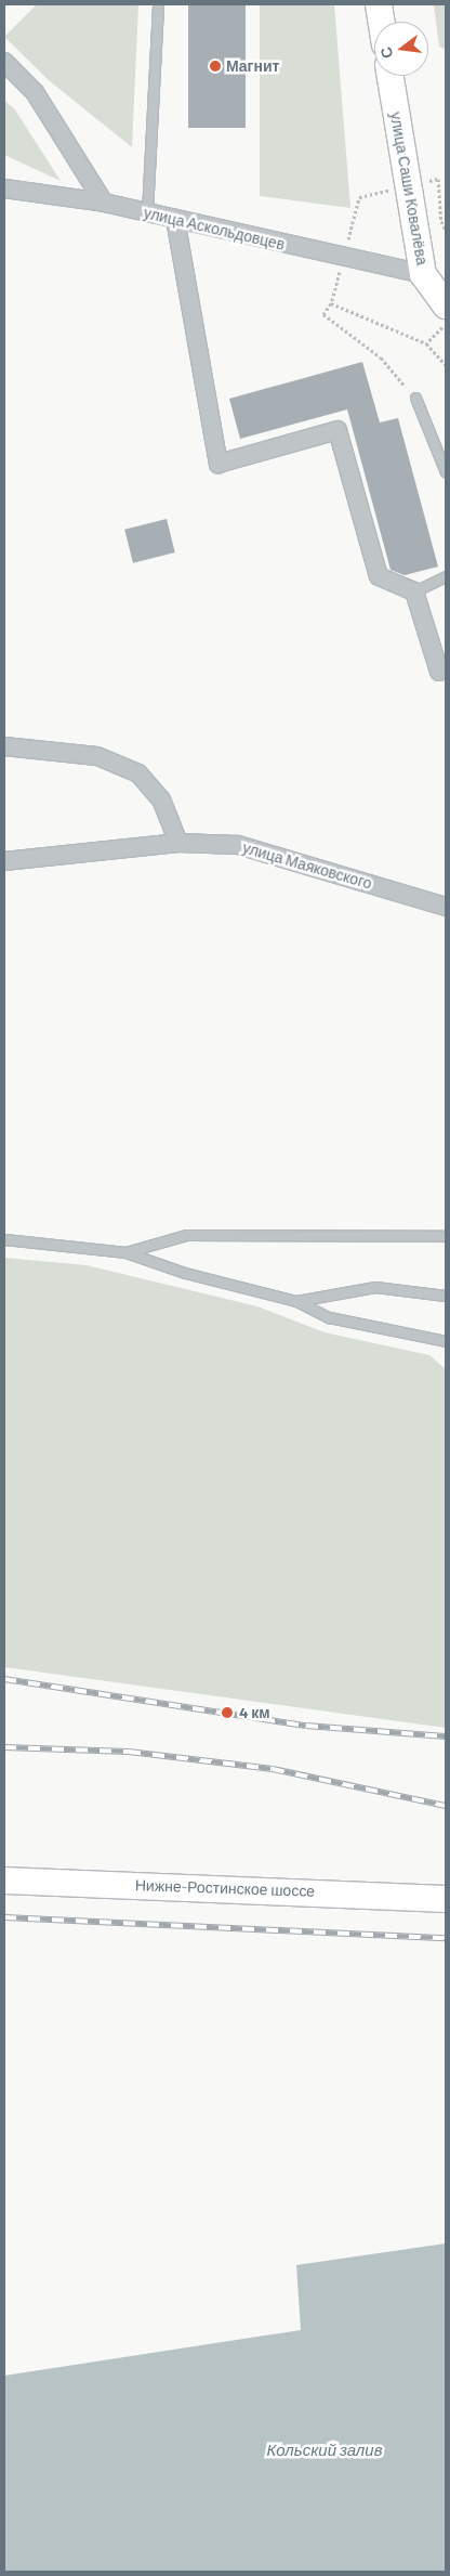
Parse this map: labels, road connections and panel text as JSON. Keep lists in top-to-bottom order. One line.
{"streets":{"street":["улица Саши Ковалёва","улица Аскольдовцев","улица Маяковского","Нижне-Ростинское шоссе"]},"crossings":[["улица Саши Ковалёва","улица Аскольдовцев"]],"water":["Кольский залив"],"places":["Магнит","4 км"],"north":"left"}
